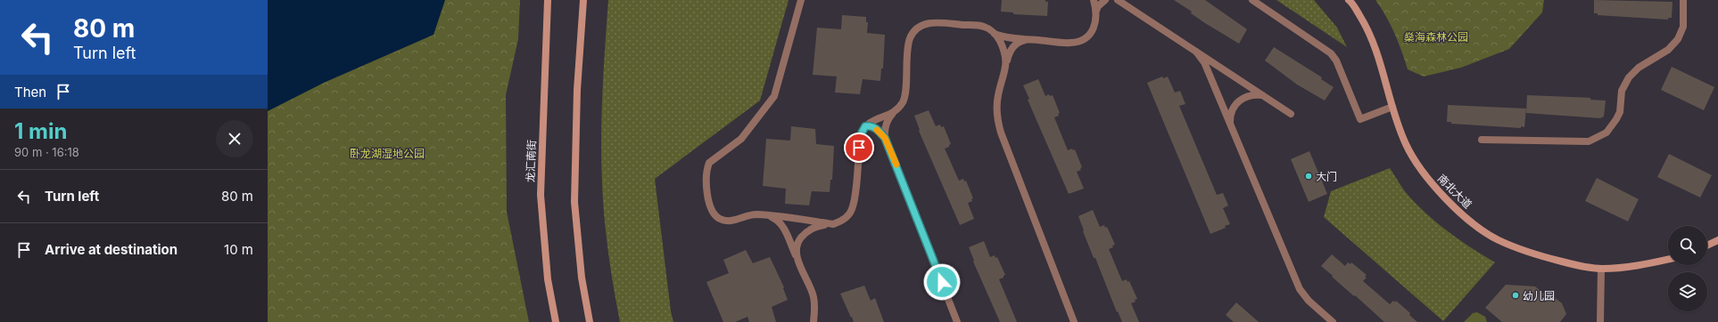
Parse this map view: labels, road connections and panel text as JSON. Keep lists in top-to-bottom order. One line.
{"streets":{"main road":["龙汇南街","南北大道"]},"parks":["燊海森林公园","卧龙湖湿地公园"],"places":["大门","幼儿园"],"page":{"turn":["80 m","Turn left"],"then":"Then","heading":["1 min","90 m · 16:18"],"list":[{"name":"Turn left","value":"80 m"},{"name":"Arrive at destination","value":"10 m"}]}}
